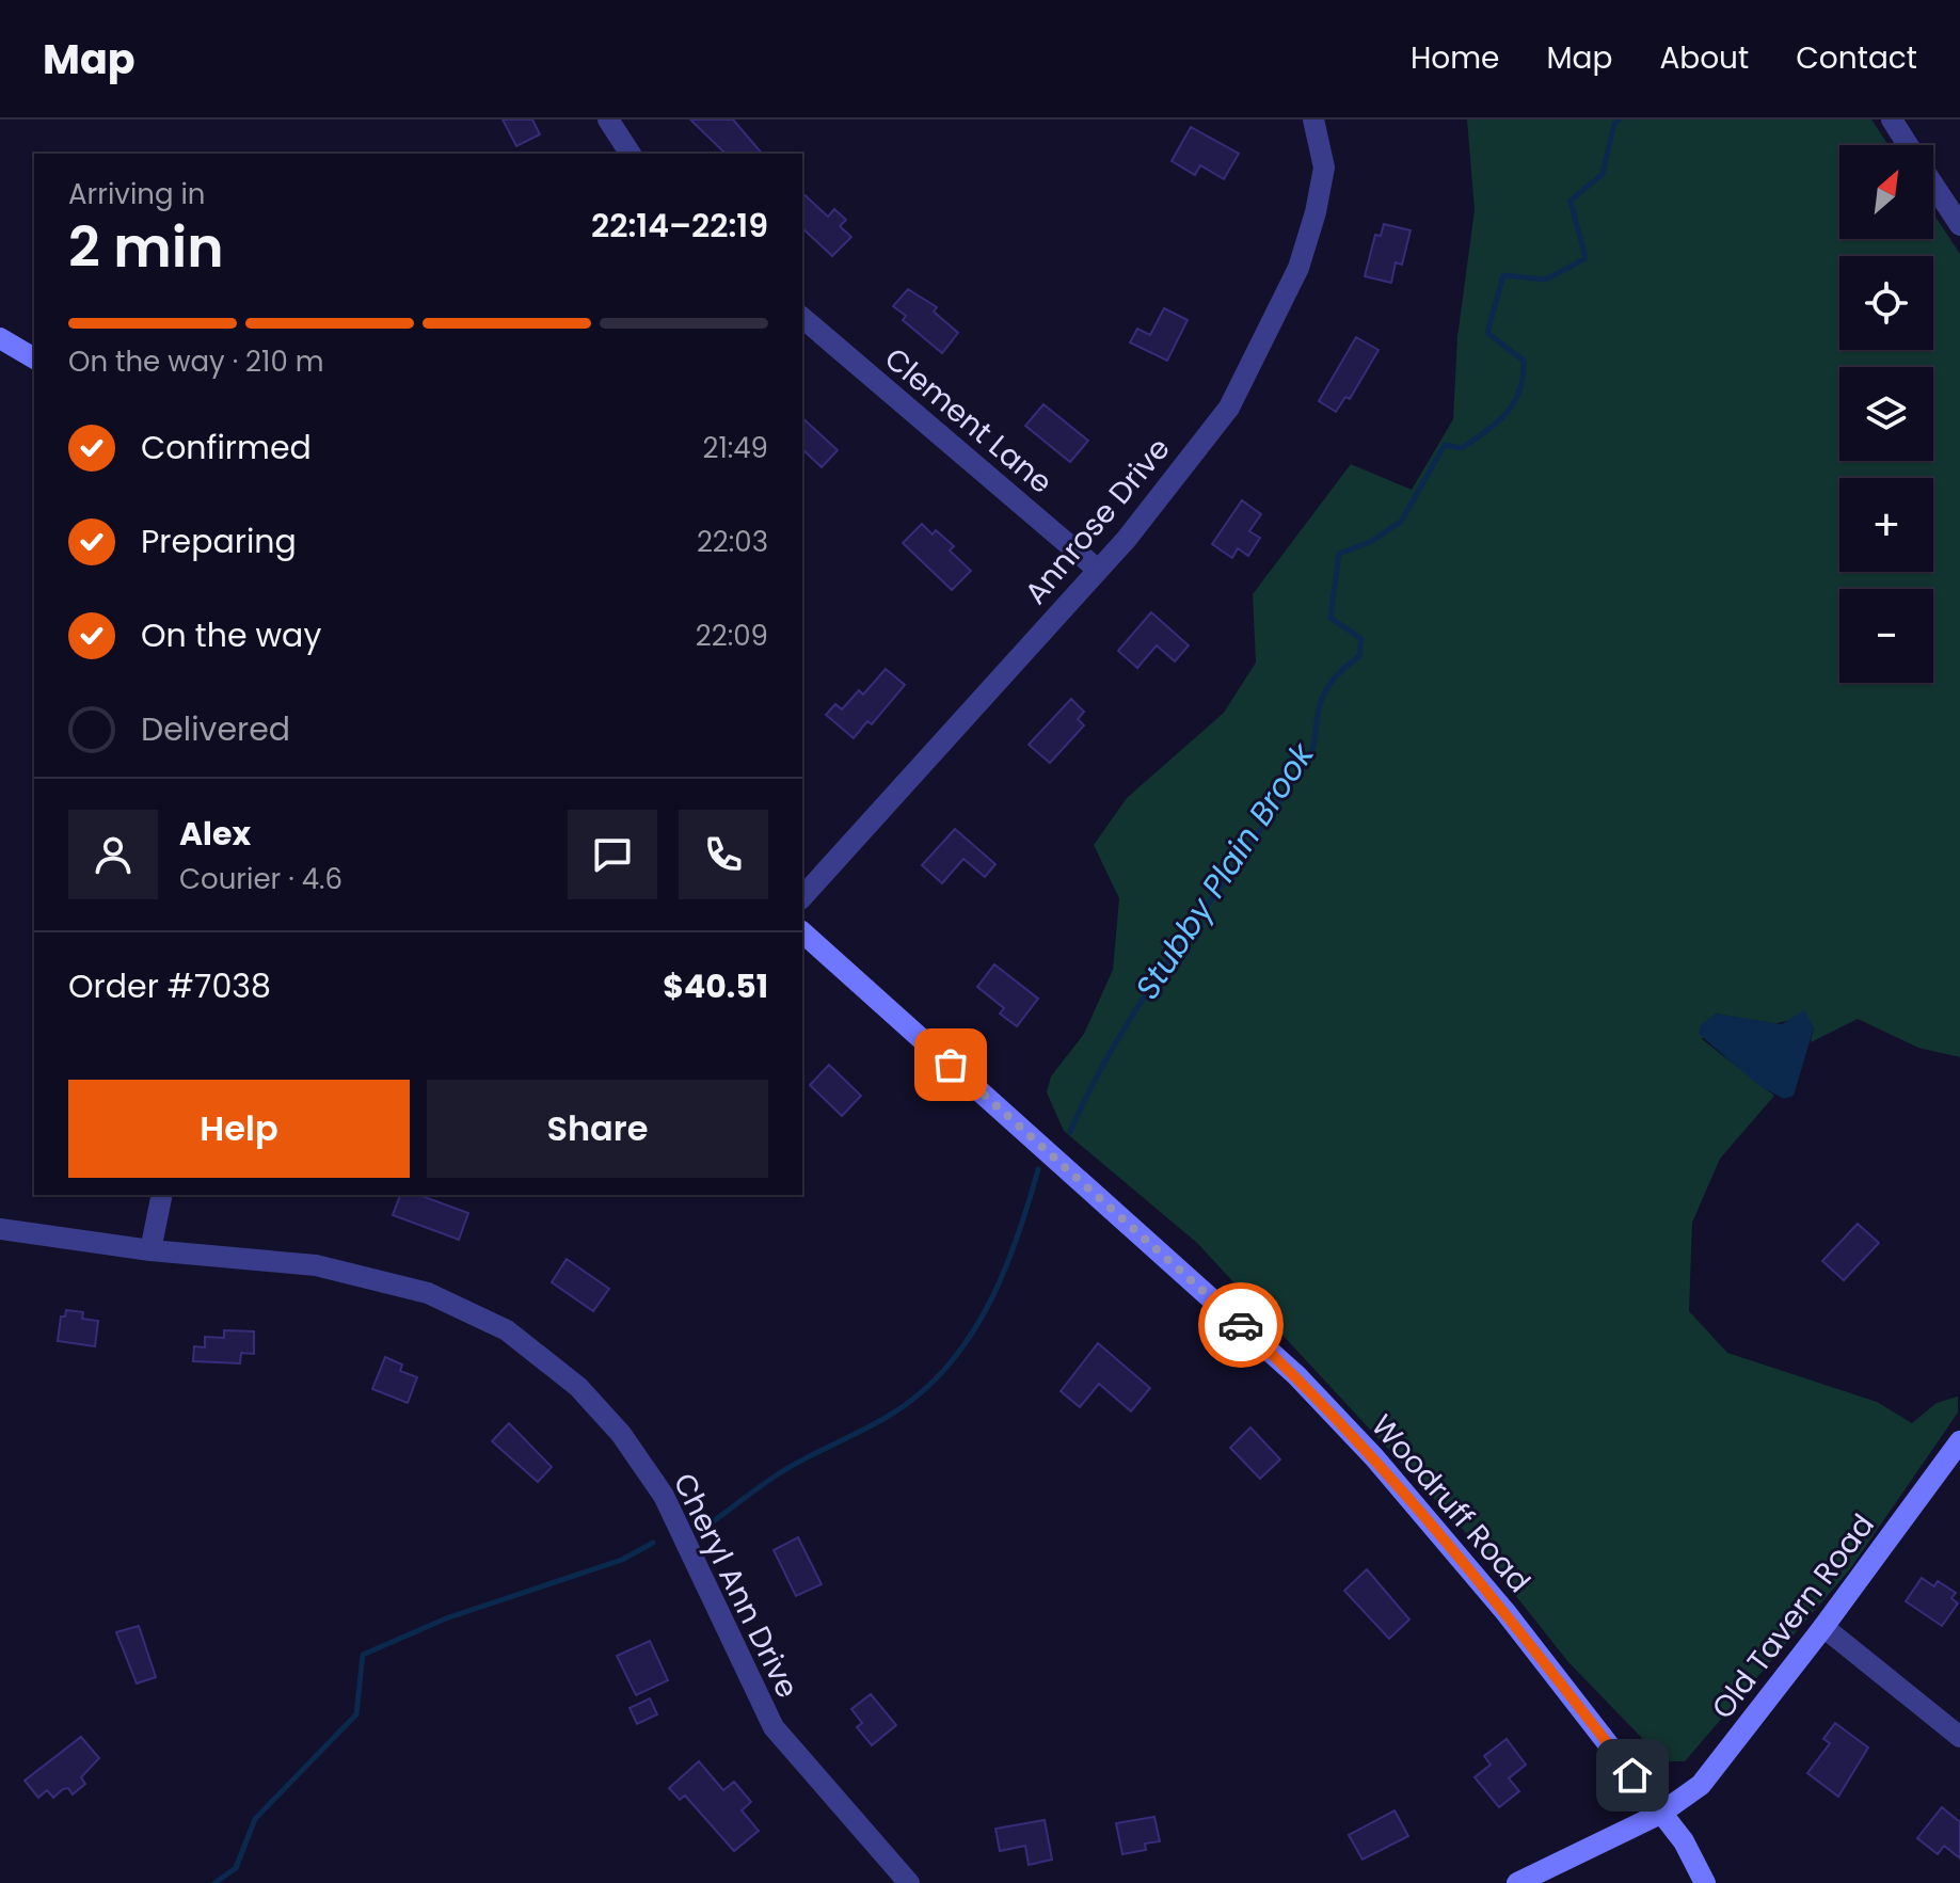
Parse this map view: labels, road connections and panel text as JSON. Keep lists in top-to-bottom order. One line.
{"streets":{"street":["Clement Lane","Annrose Drive","Woodruff Road","Cheryl Ann Drive","Old Tavern Road"]},"crossings":[["Clement Lane","Annrose Drive"],["Woodruff Road","Old Tavern Road"]],"water":["Stubby Plain Brook"],"north":"top right","page":{"header":"Map","nav":["Home","Map","About","Contact"],"map_buttons":["+","−"],"heading":["2 min","Arriving in","22:14–22:19"],"panel":["Alex","Courier · 4.6","Order #7038","$40.51"],"bar":"On the way · 210 m","list":[["Confirmed","21:49"],["Preparing","22:03"],["On the way","22:09"],"Delivered"],"buttons":["Help","Share"]}}
